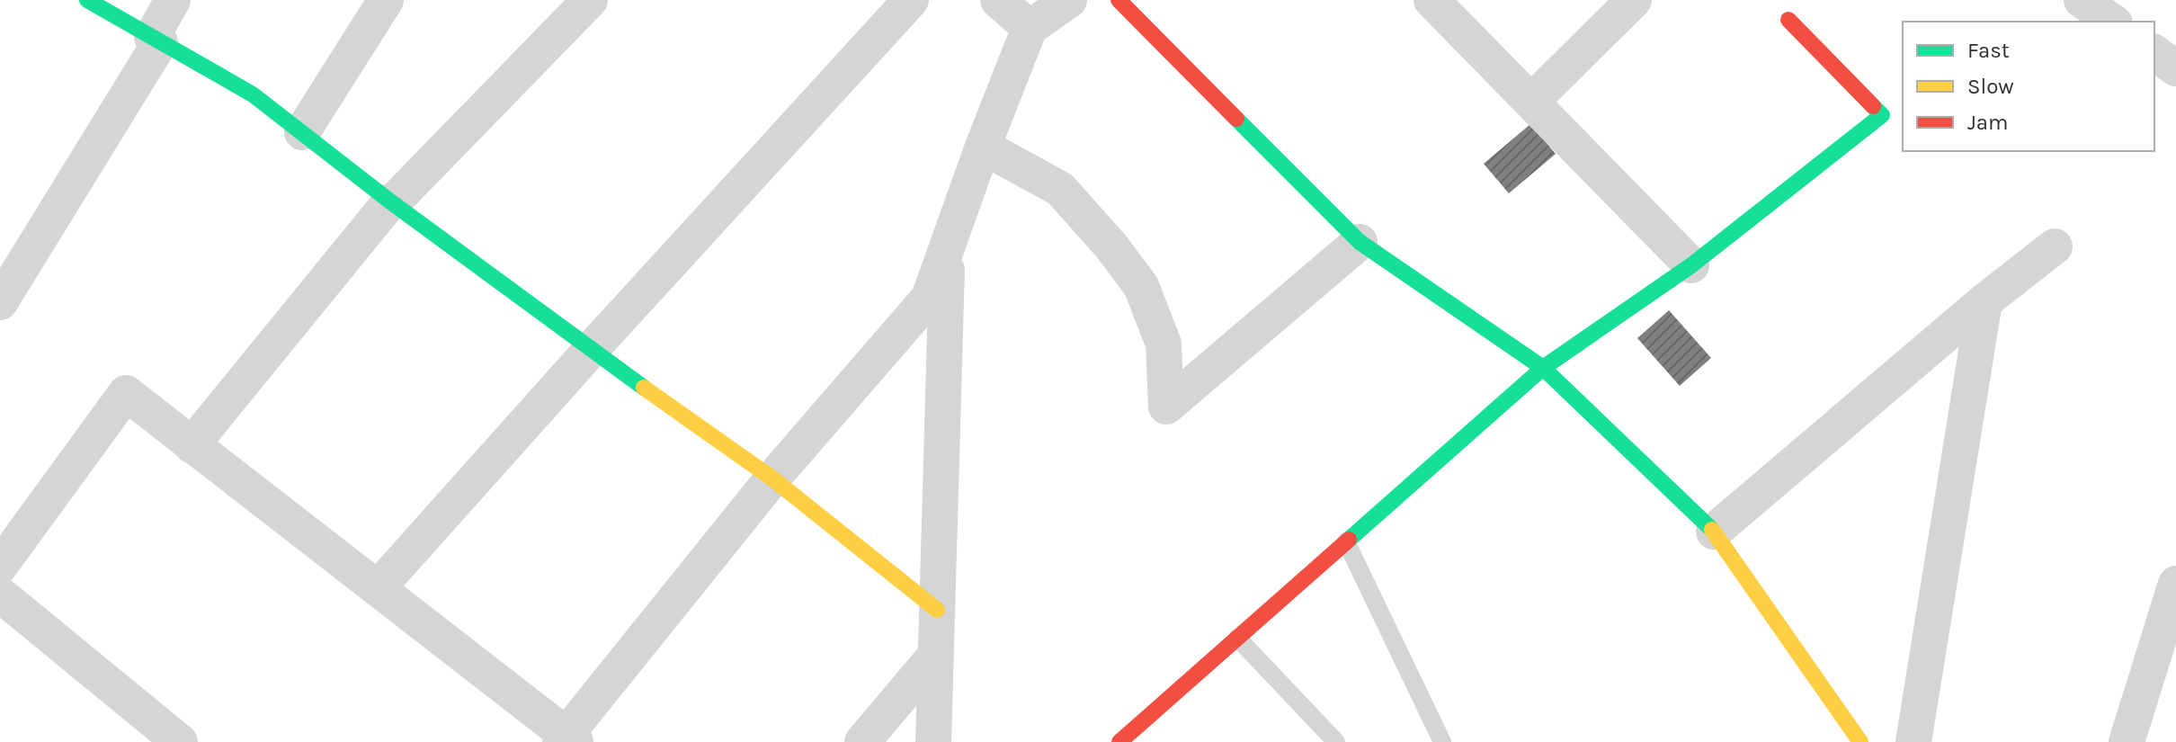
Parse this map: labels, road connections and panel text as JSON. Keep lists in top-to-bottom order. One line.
{"legend":["Fast","Slow","Jam"]}
